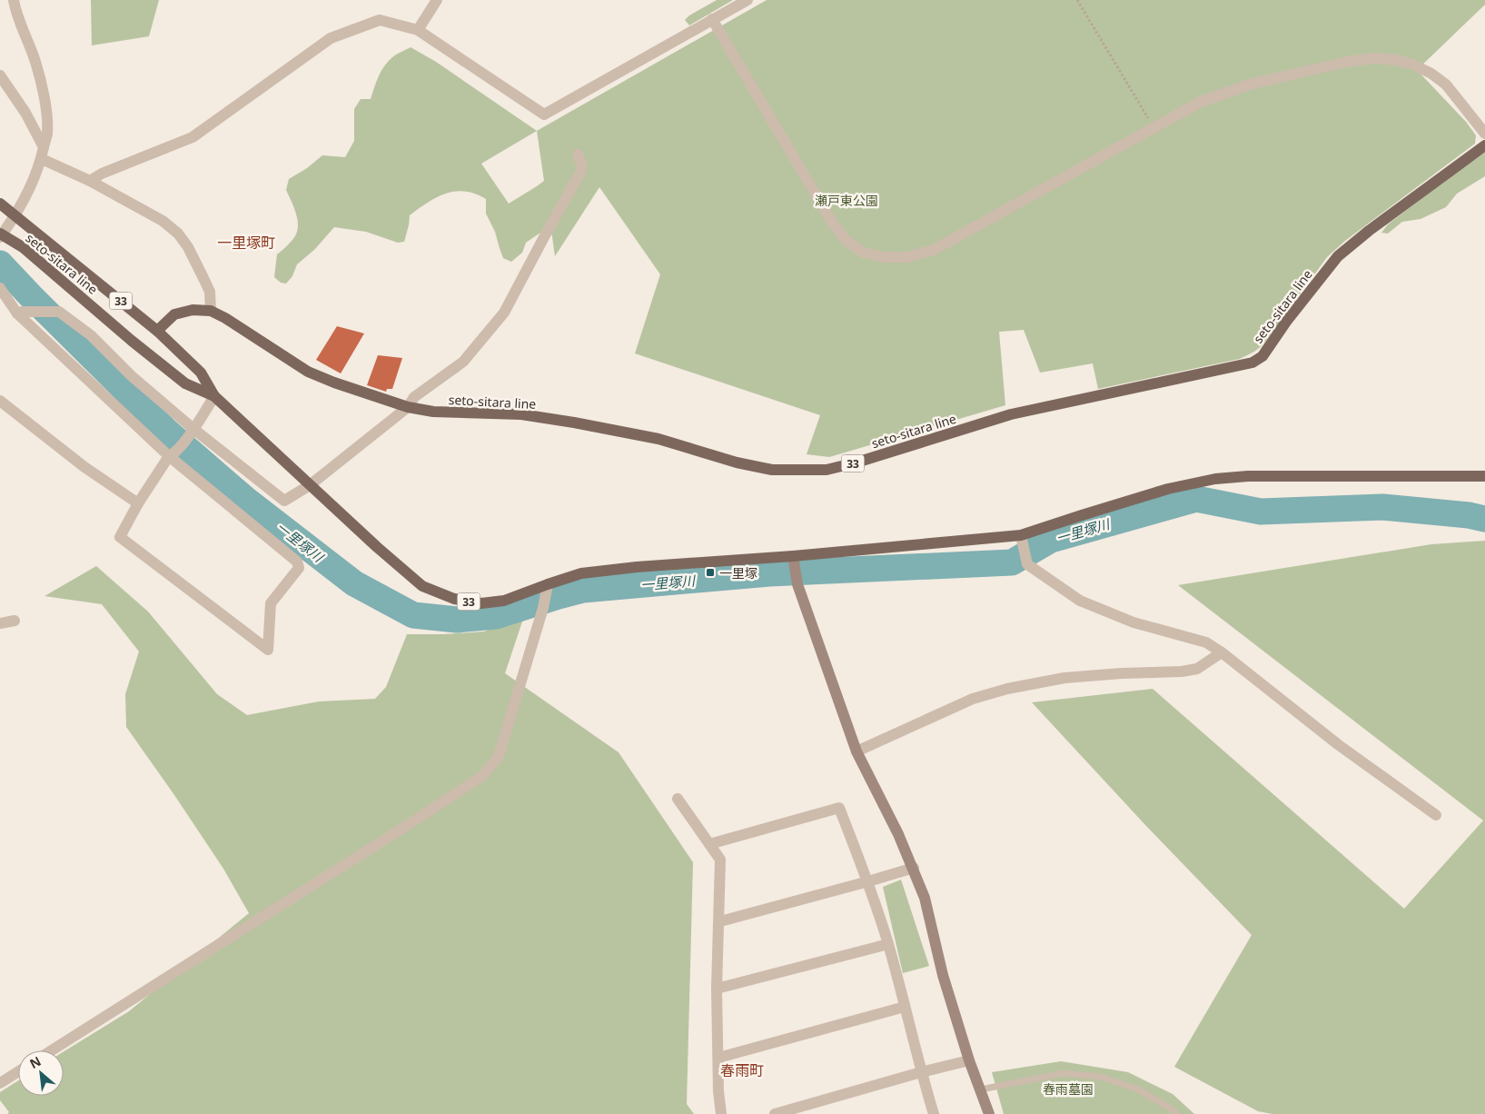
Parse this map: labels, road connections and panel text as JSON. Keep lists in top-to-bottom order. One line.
{"streets":{"main road":["seto-sitara line","33"]},"districts":["一里塚町","春雨町"],"water":["一里塚川"],"parks":["瀬戸東公園","春雨墓園"],"places":{"transit":["一里塚"]},"north":"top left"}
